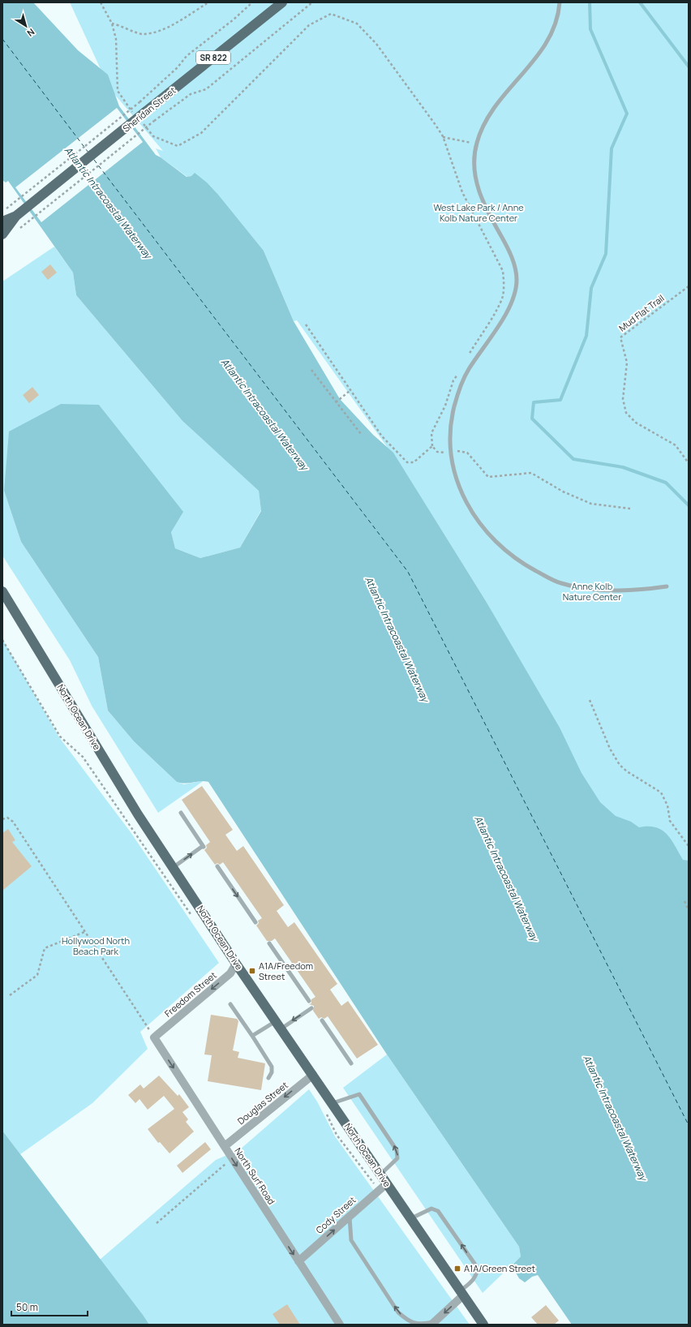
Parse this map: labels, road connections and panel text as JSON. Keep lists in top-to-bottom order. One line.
{"streets":{"main road":["SR 822","Sheridan Street","North Ocean Drive"],"street":["Freedom Street","Douglas Street","North Surf Road","Cody Street"],"path":["Mud Flat Trail"]},"crossings":[["North Ocean Drive","Freedom Street"],["North Ocean Drive","Douglas Street"],["North Ocean Drive","Cody Street"],["Freedom Street","North Surf Road"],["Douglas Street","North Surf Road"],["North Surf Road","Cody Street"]],"one_way":["Freedom Street","Douglas Street","North Surf Road","Cody Street"],"water":["Atlantic Intracoastal Waterway"],"parks":["West Lake Park / Anne Kolb Nature Center","Anne Kolb Nature Center","Hollywood North Beach Park"],"places":{"transit":["A1A/Freedom Street","A1A/Green Street"]},"scale_bar":"50 m","north":"bottom right"}
